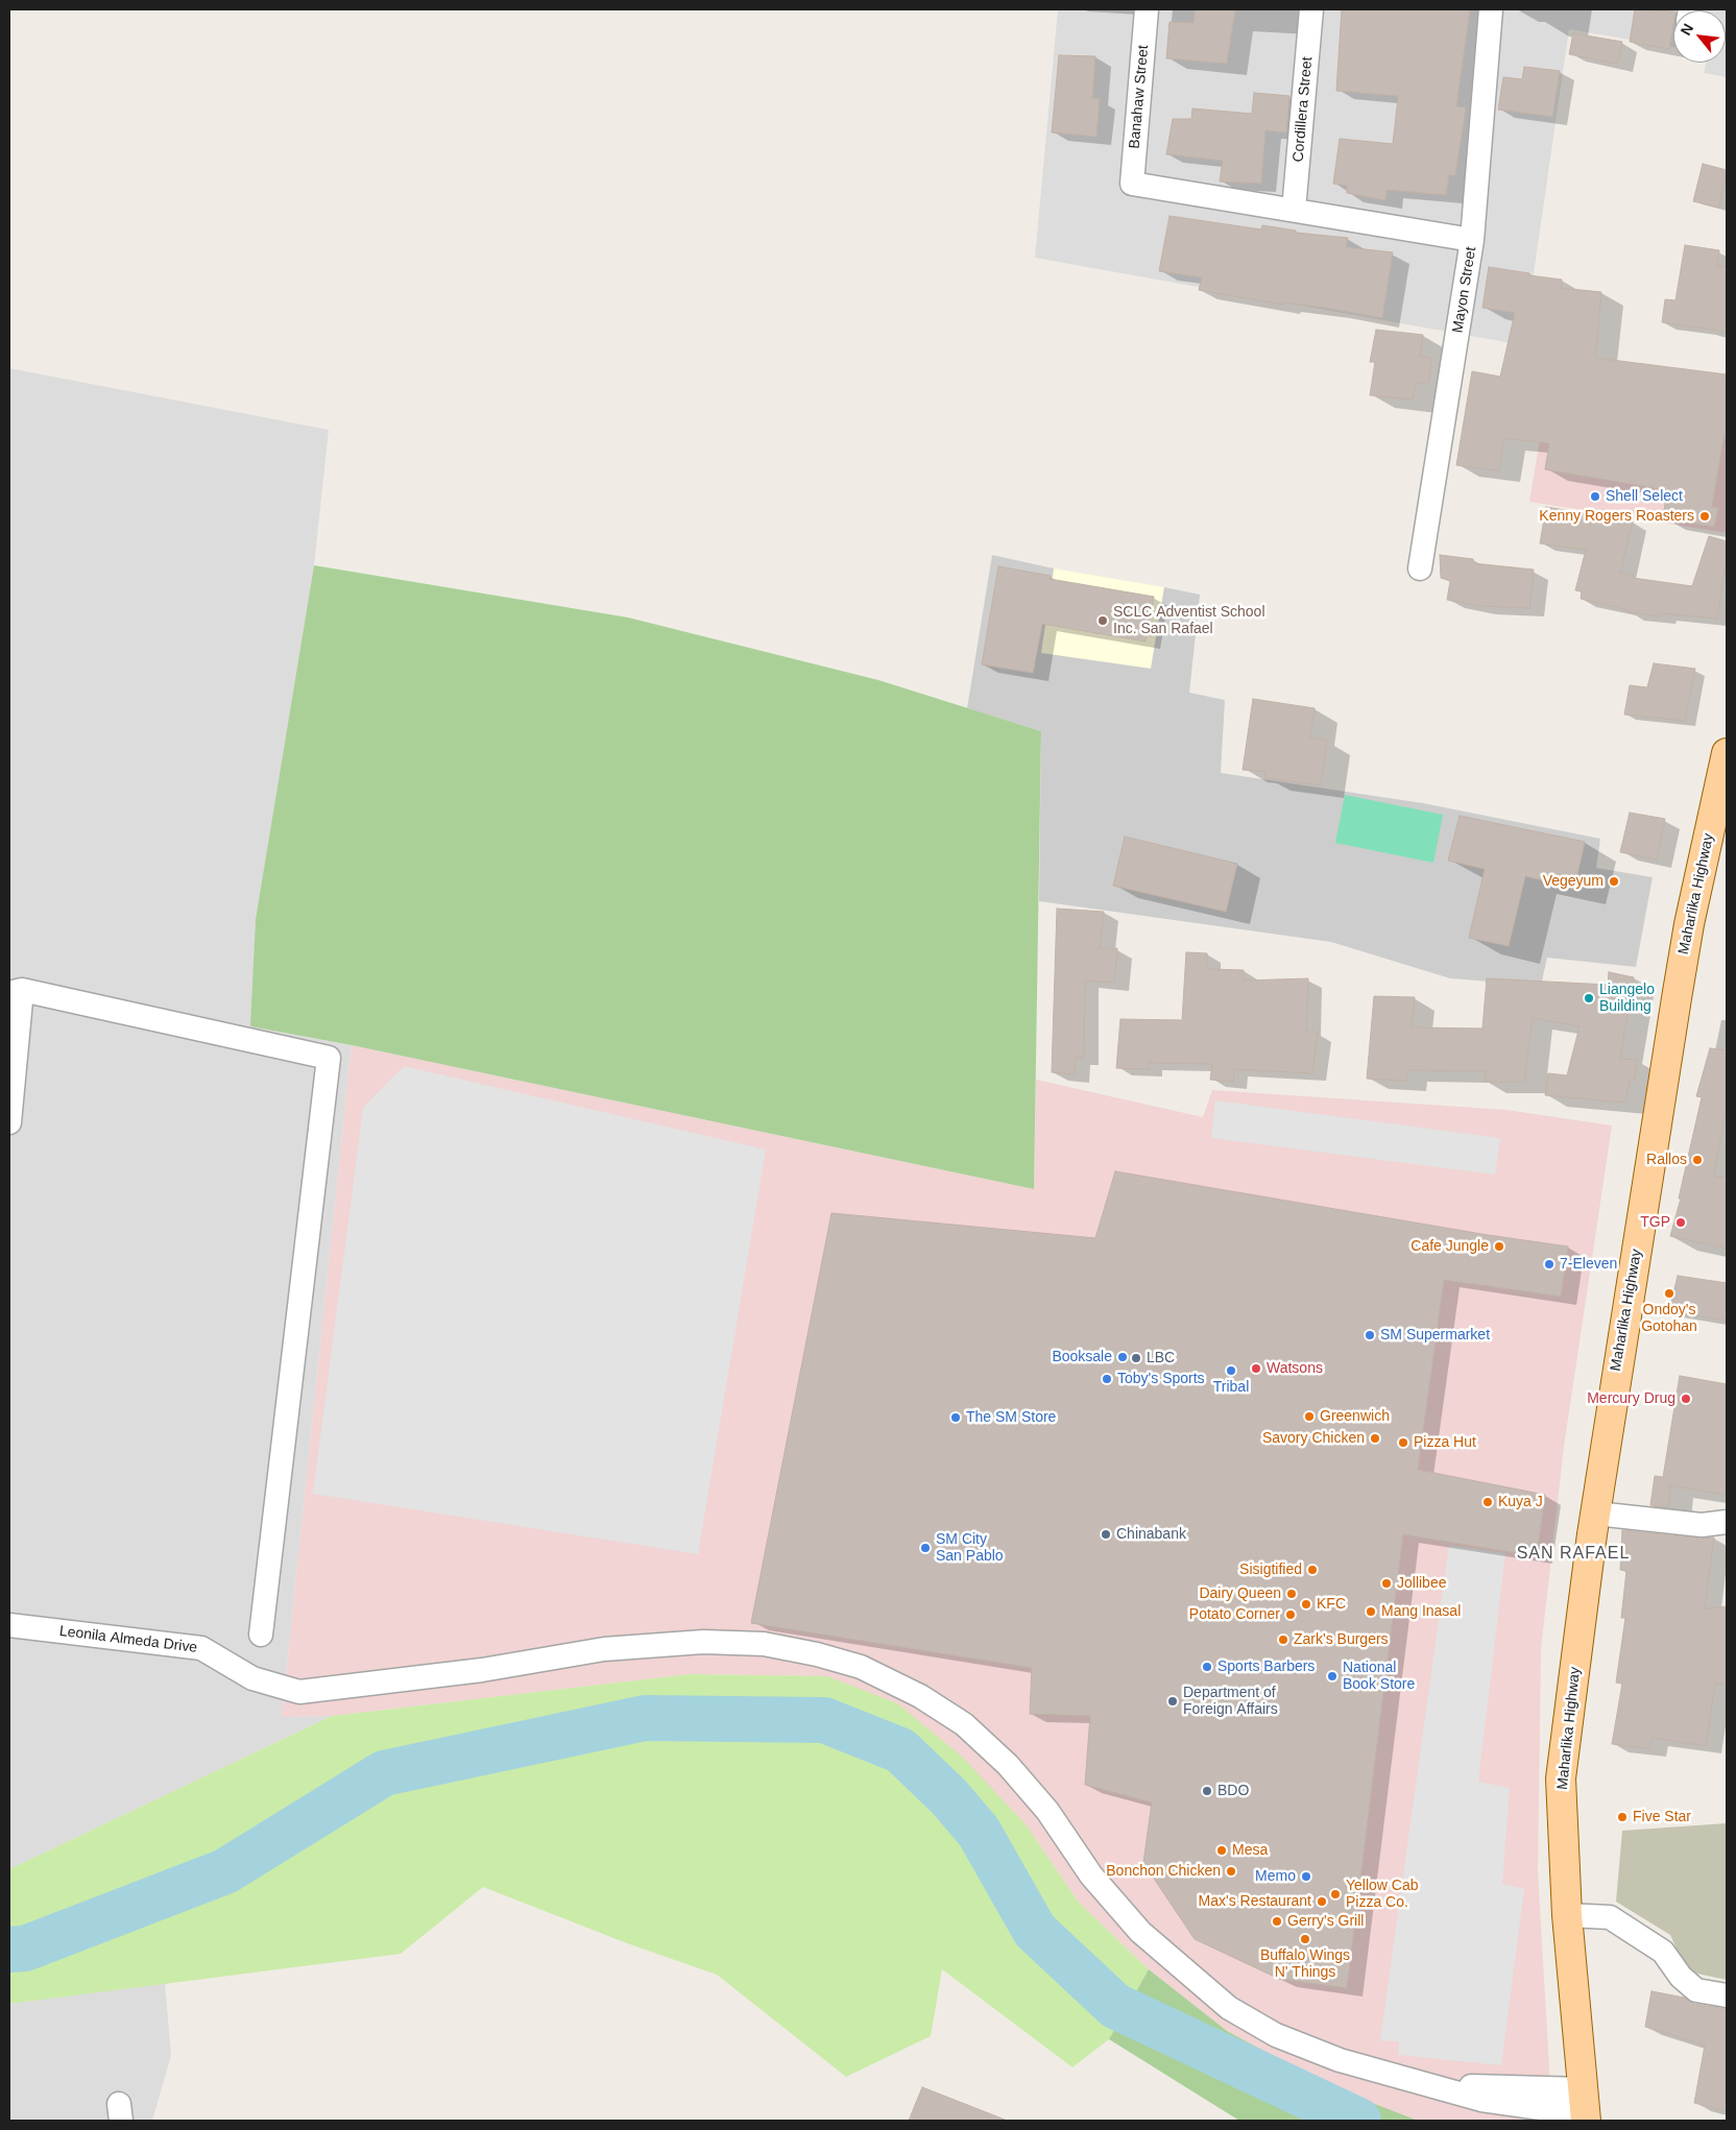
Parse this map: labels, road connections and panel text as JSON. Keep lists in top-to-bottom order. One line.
{"streets":{"main road":["Maharlika Highway"],"street":["Banahaw Street","Cordillera Street","Mayon Street","Leonila Almeda Drive"]},"crossings":[["Banahaw Street","Cordillera Street"],["Maharlika Highway","Leonila Almeda Drive"]],"districts":["SAN RAFAEL"],"places":["Shell Select","Kenny Rogers Roasters","SCLC Adventist School Inc. San Rafael","Vegeyum","Liangelo Building","Rallos","TGP","Cafe Jungle","7-Eleven","Ondoy's Gotohan","SM Supermarket","Booksale","LBC","Watsons","Tribal","Toby's Sports","Mercury Drug","Greenwich","The SM Store","Savory Chicken","Pizza Hut","Kuya J","Chinabank","SM City San Pablo","Sisigtified","Jollibee","Dairy Queen","KFC","Mang Inasal","Potato Corner","Zark's Burgers","Sports Barbers","National Book Store","Department of Foreign Affairs","BDO","Five Star","Mesa","Bonchon Chicken","Memo","Yellow Cab Pizza Co.","Max's Restaurant","Gerry's Grill","Buffalo Wings N' Things"],"north":"top left"}
